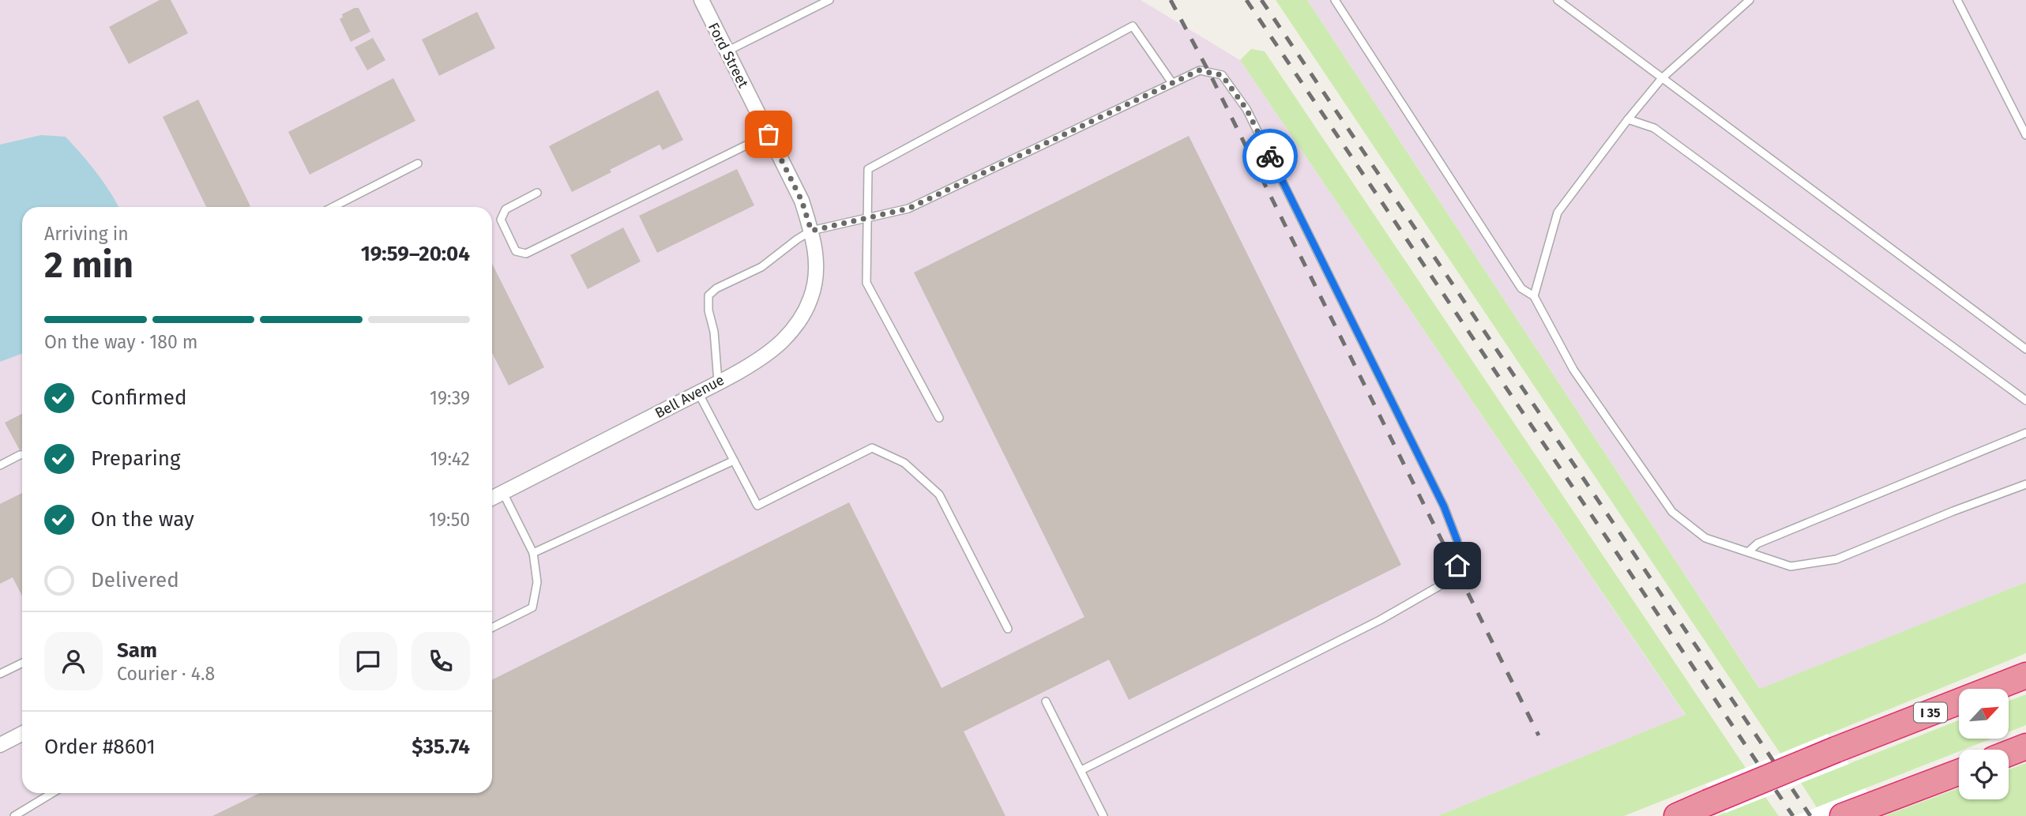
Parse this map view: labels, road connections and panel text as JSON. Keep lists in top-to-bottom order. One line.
{"streets":{"highway":["I 35"],"street":["Ford Street","Bell Avenue"]},"crossings":[["Ford Street","Bell Avenue"]],"north":"top right","page":{"heading":["2 min","Arriving in","19:59–20:04"],"panel":["Sam","Courier · 4.8","Order #8601","$35.74"],"bar":"On the way · 180 m","list":[["Confirmed","19:39"],["Preparing","19:42"],["On the way","19:50"],"Delivered"]}}
